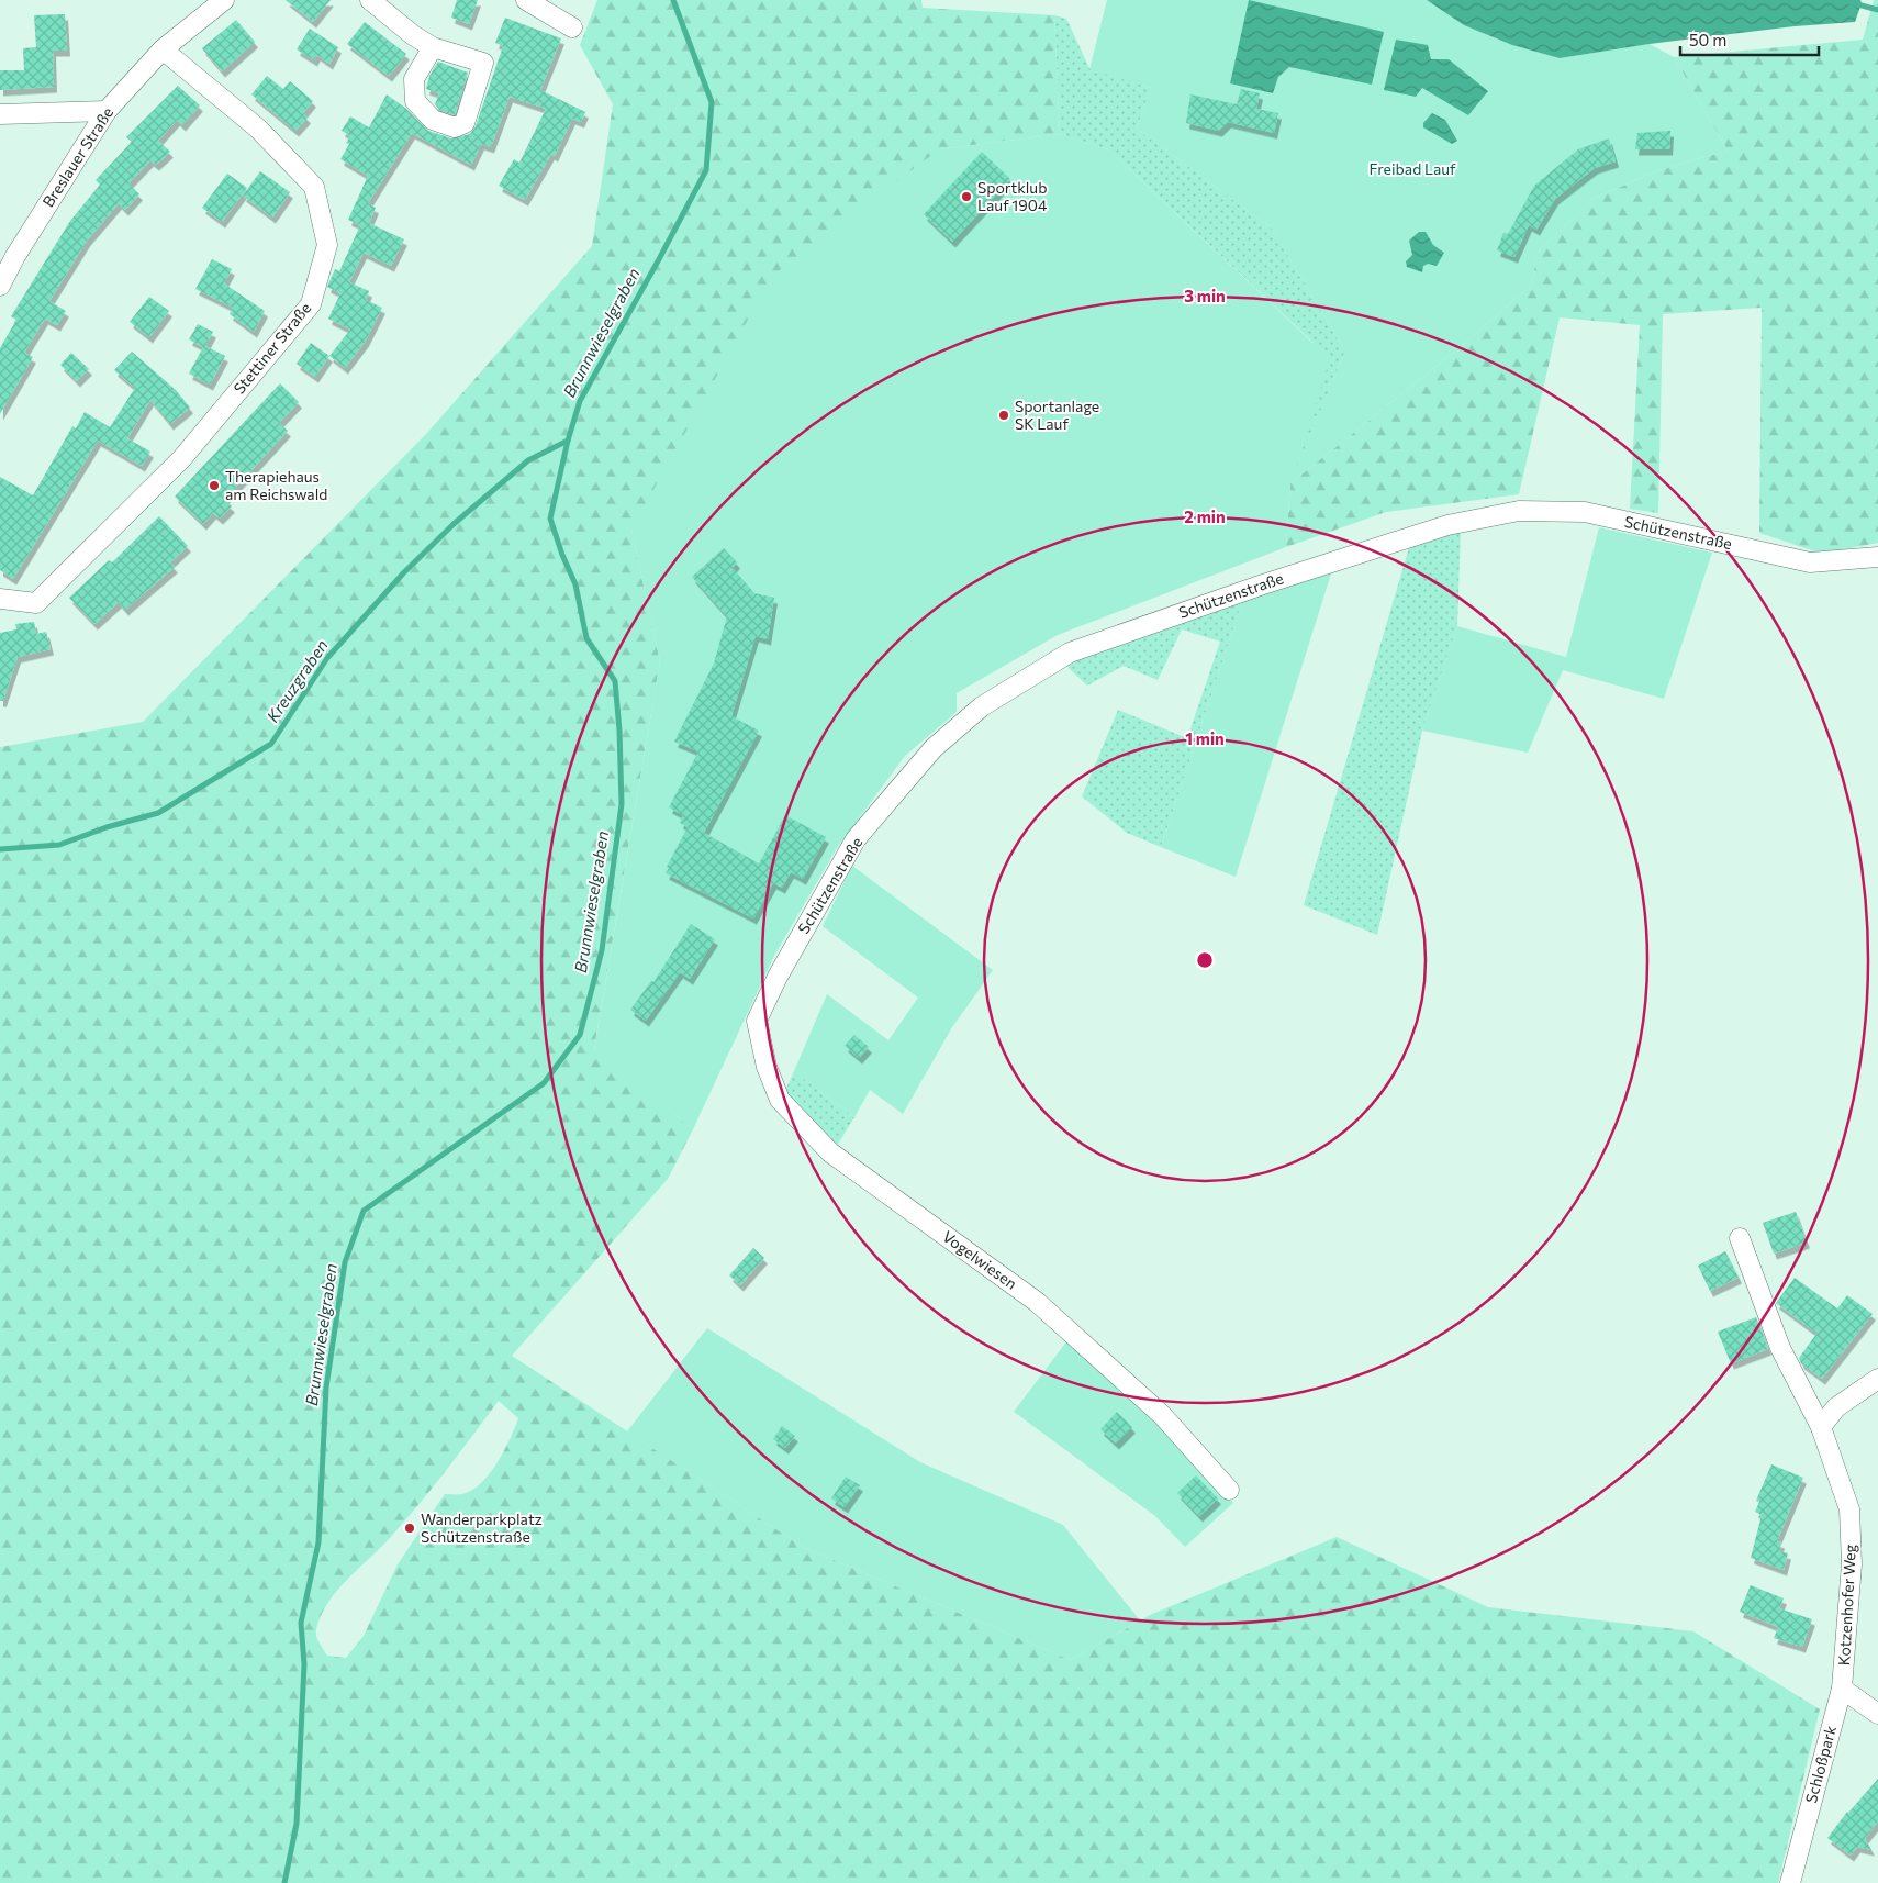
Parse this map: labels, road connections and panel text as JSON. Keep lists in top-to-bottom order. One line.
{"streets":{"street":["Breslauer Straße","Stettiner Straße","Schützenstraße","Vogelwiesen","Kotzenhofer Weg","Schloßpark"]},"crossings":[["Breslauer Straße","Stettiner Straße"],["Schützenstraße","Vogelwiesen"],["Kotzenhofer Weg","Schloßpark"]],"water":["Brunnwieselgraben","Kreuzgraben"],"parks":["Freibad Lauf"],"places":["Sportklub Lauf 1904","Sportanlage SK Lauf","Therapiehaus am Reichswald","Wanderparkplatz Schützenstraße"],"scale_bar":"50 m","rings":["3 min","2 min","1 min"]}
